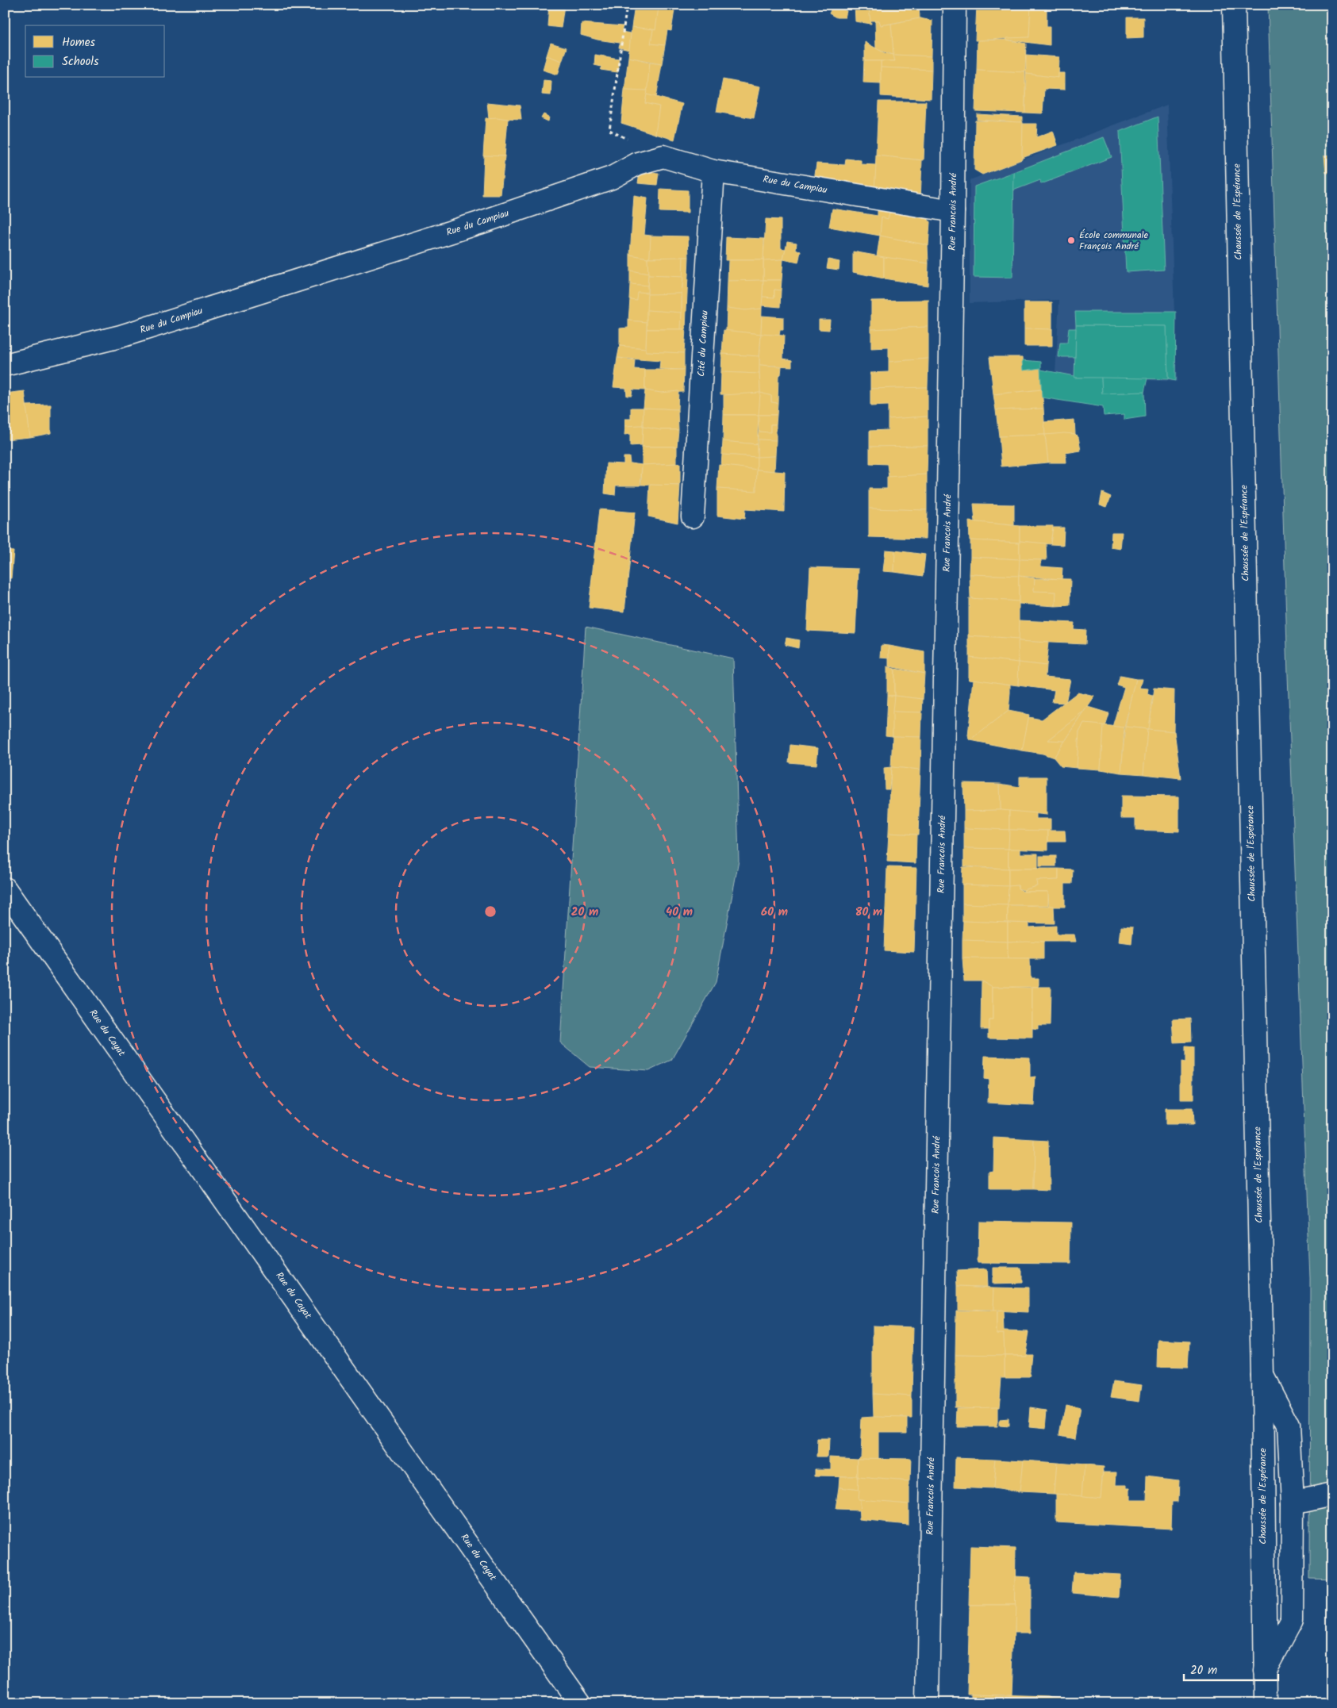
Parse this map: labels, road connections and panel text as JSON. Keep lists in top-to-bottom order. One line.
{"streets":{"street":["Rue du Campiau","Rue Francois André","Chaussée de l'Espérance","Cité du Campiau","Rue du Cayat"]},"crossings":[["Rue du Campiau","Rue Francois André"],["Rue du Campiau","Cité du Campiau"]],"places":["École communale François André"],"legend":["Homes","Schools"],"scale_bar":"20 m","rings":["20 m","40 m","60 m","80 m"]}
